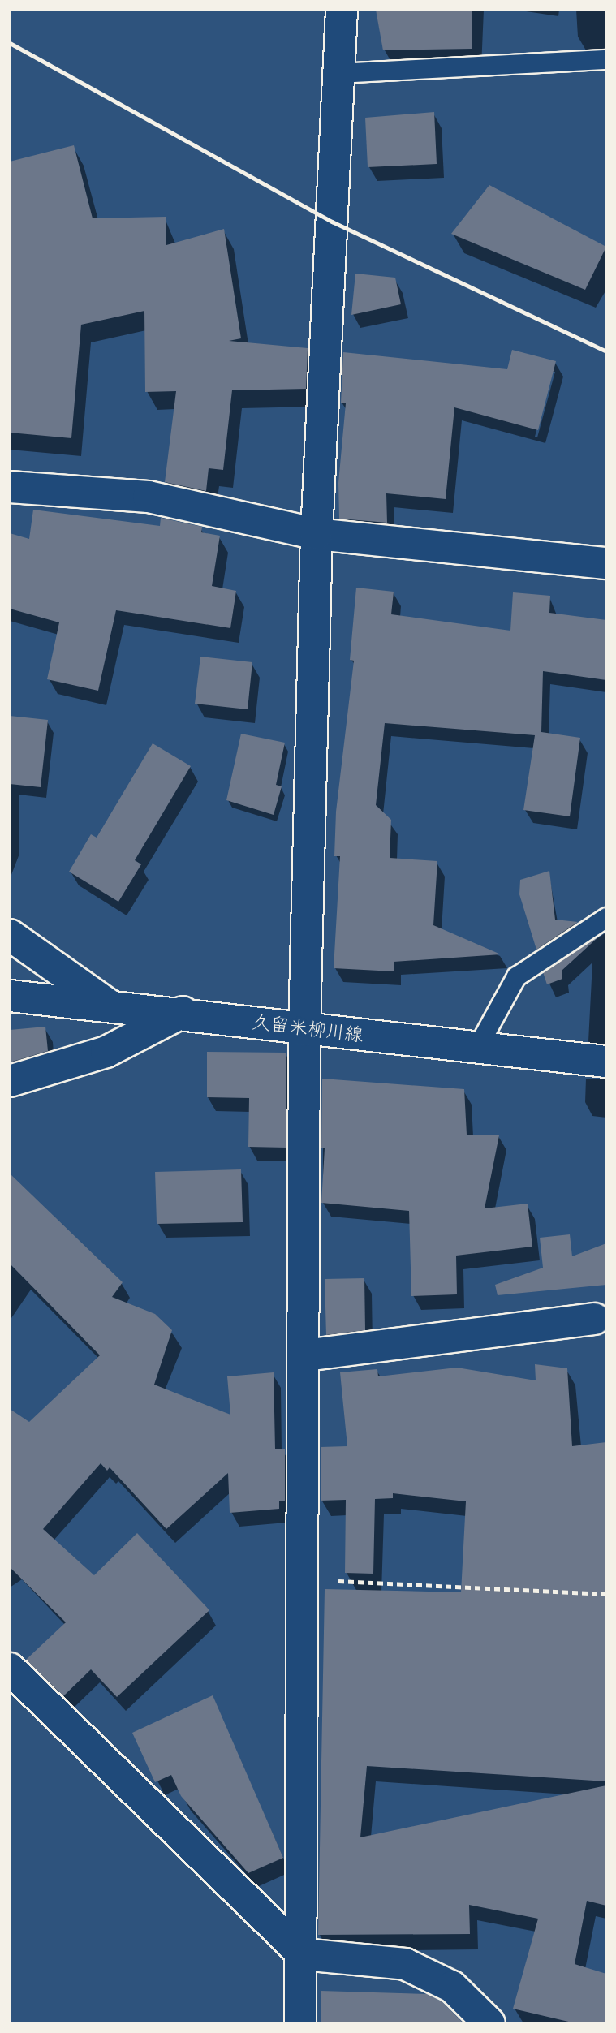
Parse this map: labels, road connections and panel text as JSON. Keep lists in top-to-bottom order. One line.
{"streets":{"street":["久留米柳川線"]}}
